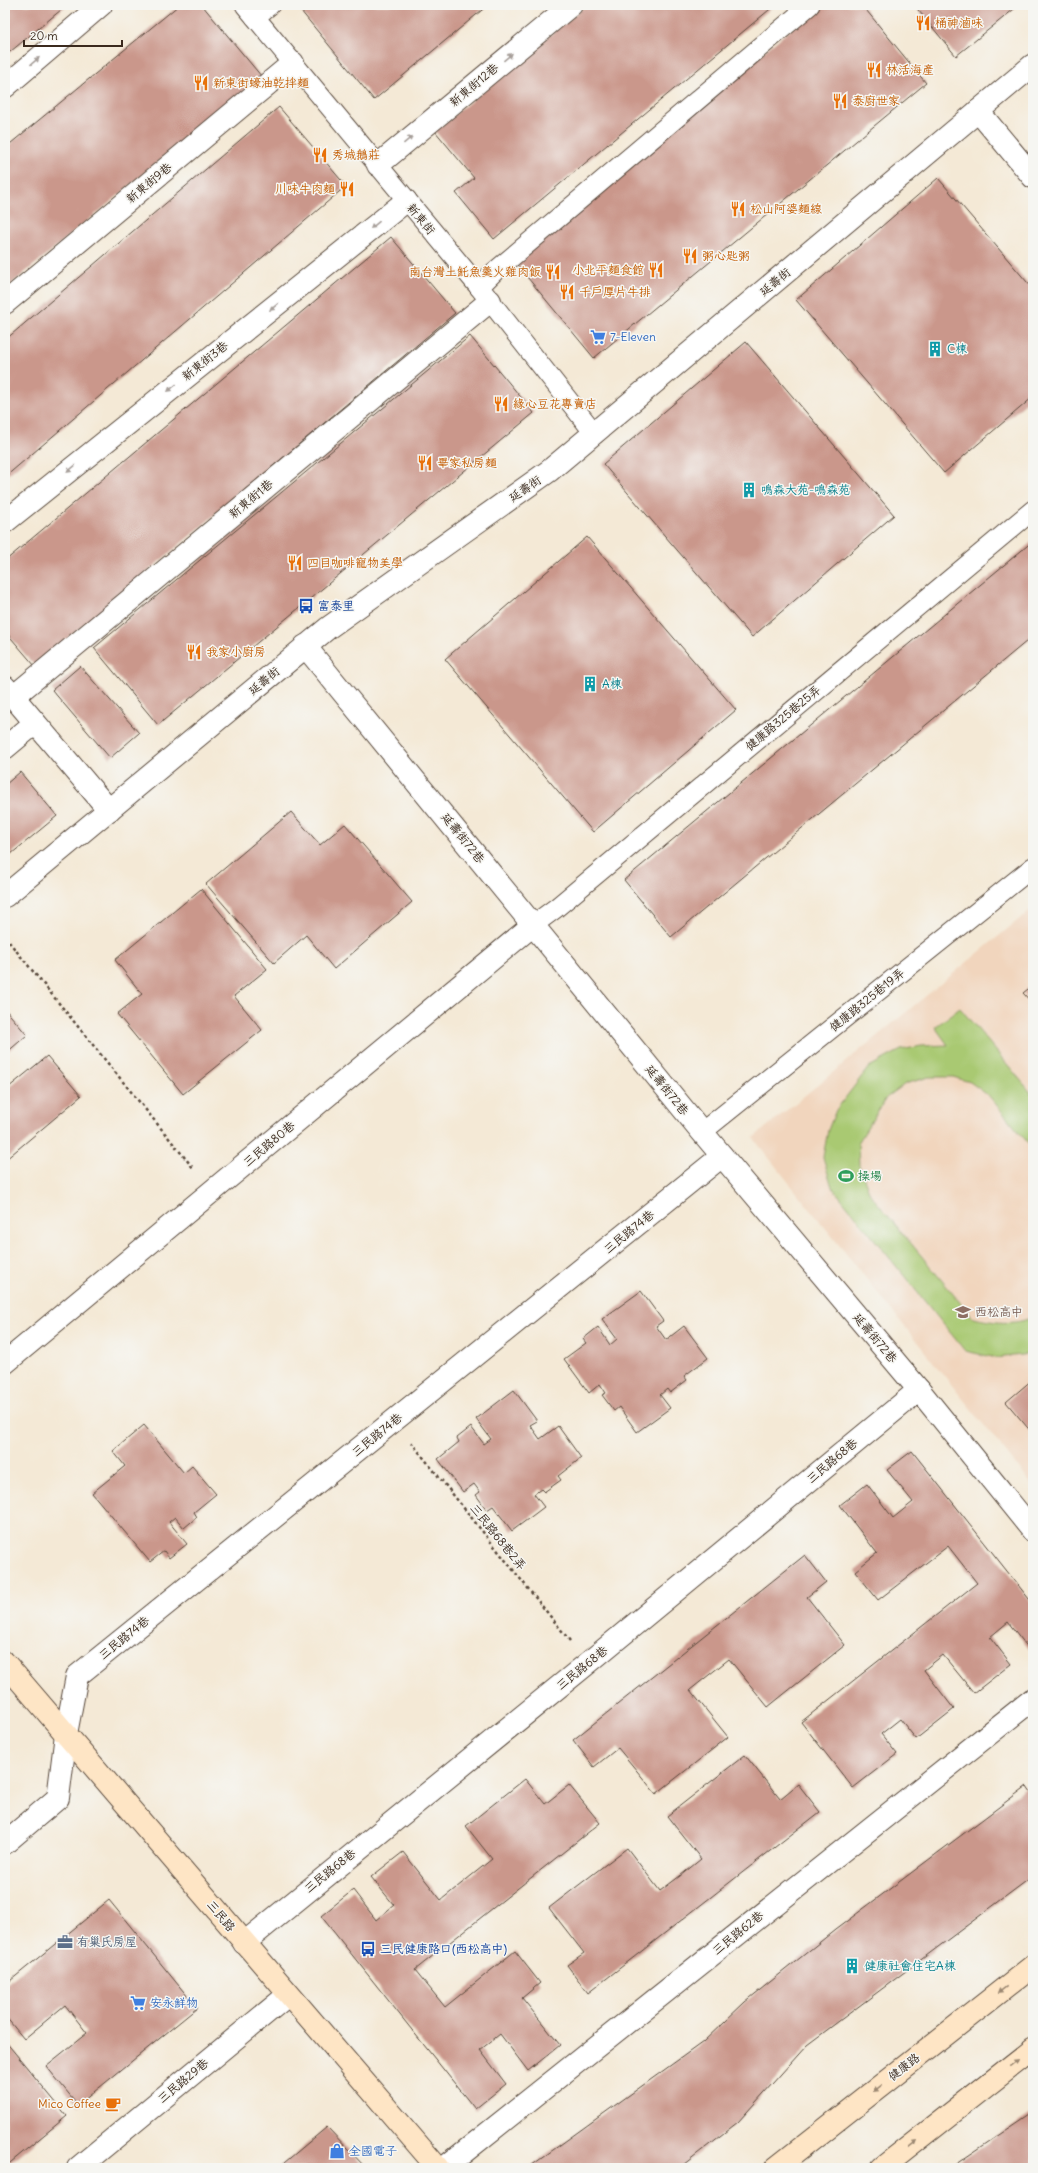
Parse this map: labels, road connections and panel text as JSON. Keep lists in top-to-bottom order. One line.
{"streets":{"street":["新東街12巷","新東街9巷","延壽街","新東街3巷","新東街1巷","延壽街72巷","三民路80巷","三民路74巷","三民路68巷","三民路","三民路62巷","健康路","三民路29巷"],"lane":["新東街","健康路325巷25弄","健康路325巷19弄"],"path":["三民路68巷2弄"]},"crossings":[["新東街12巷","新東街"],["新東街9巷","新東街"],["新東街","延壽街"],["新東街","新東街3巷"],["新東街","新東街1巷"],["延壽街","延壽街72巷"],["健康路325巷25弄","延壽街72巷"],["健康路325巷25弄","三民路80巷"],["延壽街72巷","健康路325巷19弄"],["延壽街72巷","三民路80巷"],["延壽街72巷","三民路74巷"],["延壽街72巷","三民路68巷"],["三民路74巷","三民路68巷2弄"],["三民路74巷","三民路"],["三民路68巷","三民路68巷2弄"],["三民路68巷","三民路"],["三民路","三民路29巷"]],"one_way":["新東街12巷","新東街3巷"],"places":{"restaurant":["桶神滷味","林活海產","新東街蠔油乾拌麵","泰廚世家","秀城鵝莊","川味牛肉麵","松山阿婆麵線","粥心匙粥","小北平麵食館","南台灣土魠魚羹火雞肉飯","千戶厚片牛排","緣心豆花專賣店","畢家私房麵","四目咖啡寵物美學","我家小廚房"],"supermarket":["7-Eleven","安永鮮物"],"building":["C棟","鳴森大苑-鳴森苑","A棟","健康社會住宅A棟"],"bus stop":["富泰里","三民健康路口(西松高中)"],"sports":["操場"],"school or university":["西松高中"],"office":["有巢氏房屋"],"cafe":["Mico Coffee"],"shop":["全國電子"]},"scale_bar":"20 m"}
